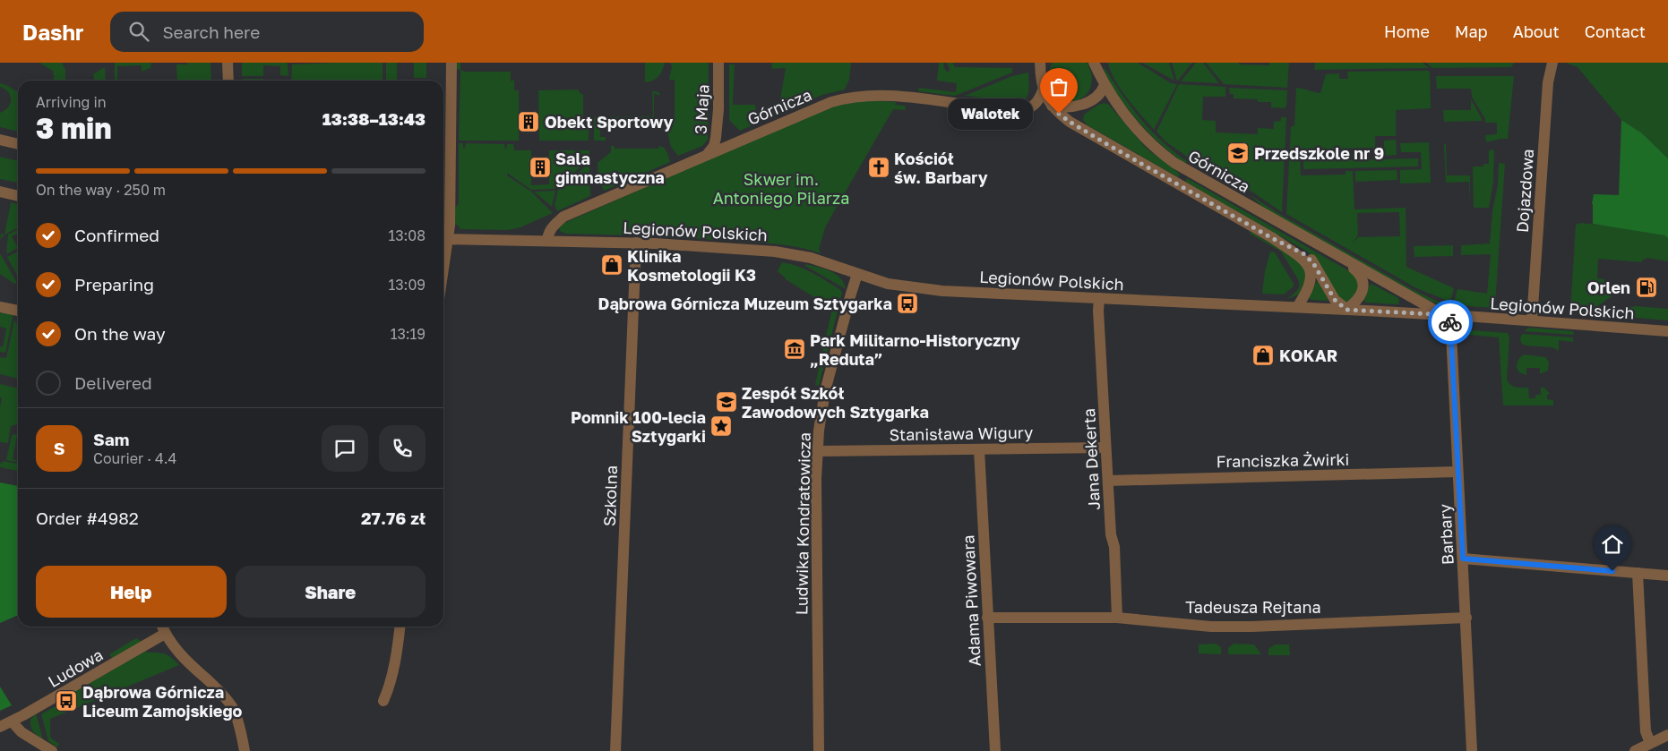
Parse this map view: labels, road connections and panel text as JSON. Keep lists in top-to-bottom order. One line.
{"streets":{"street":["Górnicza","3 Maja","Dojazdowa","Legionów Polskich","Stanisława Wigury","Jana Dekerta","Franciszka Żwirki","Szkolna","Ludwika Kondratowicza","Barbary","Adama Piwowara","Tadeusza Rejtana","Ludowa"]},"crossings":[["Górnicza","3 Maja"],["Górnicza","Legionów Polskich"],["Górnicza","Barbary"],["Dojazdowa","Legionów Polskich"],["Legionów Polskich","Jana Dekerta"],["Legionów Polskich","Szkolna"],["Legionów Polskich","Ludwika Kondratowicza"],["Legionów Polskich","Barbary"],["Stanisława Wigury","Jana Dekerta"],["Stanisława Wigury","Ludwika Kondratowicza"],["Stanisława Wigury","Adama Piwowara"],["Jana Dekerta","Franciszka Żwirki"],["Jana Dekerta","Tadeusza Rejtana"],["Franciszka Żwirki","Barbary"],["Barbary","Tadeusza Rejtana"],["Adama Piwowara","Tadeusza Rejtana"]],"parks":["Skwer im. Antoniego Pilarza"],"places":{"other":["Walotek"],"building":["Obekt Sportowy","Sala gimnastyczna"],"school or university":["Przedszkole nr 9","Zespół Szkół Zawodowych Sztygarka"],"church":["Kościół św. Barbary"],"shop":["Klinika Kosmetologii K3","KOKAR"],"fuel station":["Orlen"],"bus stop":["Dąbrowa Górnicza Muzeum Sztygarka","Dąbrowa Górnicza Liceum Zamojskiego"],"museum":["Park Militarno-Historyczny „Reduta”"],"place":["Pomnik 100-lecia Sztygarki"]},"page":{"header":"Dashr","search":"Search here","nav":["Home","Map","About","Contact"],"heading":["3 min","Arriving in","13:38–13:43"],"panel":["Sam","Courier · 4.4","Order #4982","27.76 zł"],"bubble":"Walotek","bar":"On the way · 250 m","list":[["Confirmed","13:08"],["Preparing","13:09"],["On the way","13:19"],"Delivered"],"round":"S","buttons":["Help","Share"]}}
